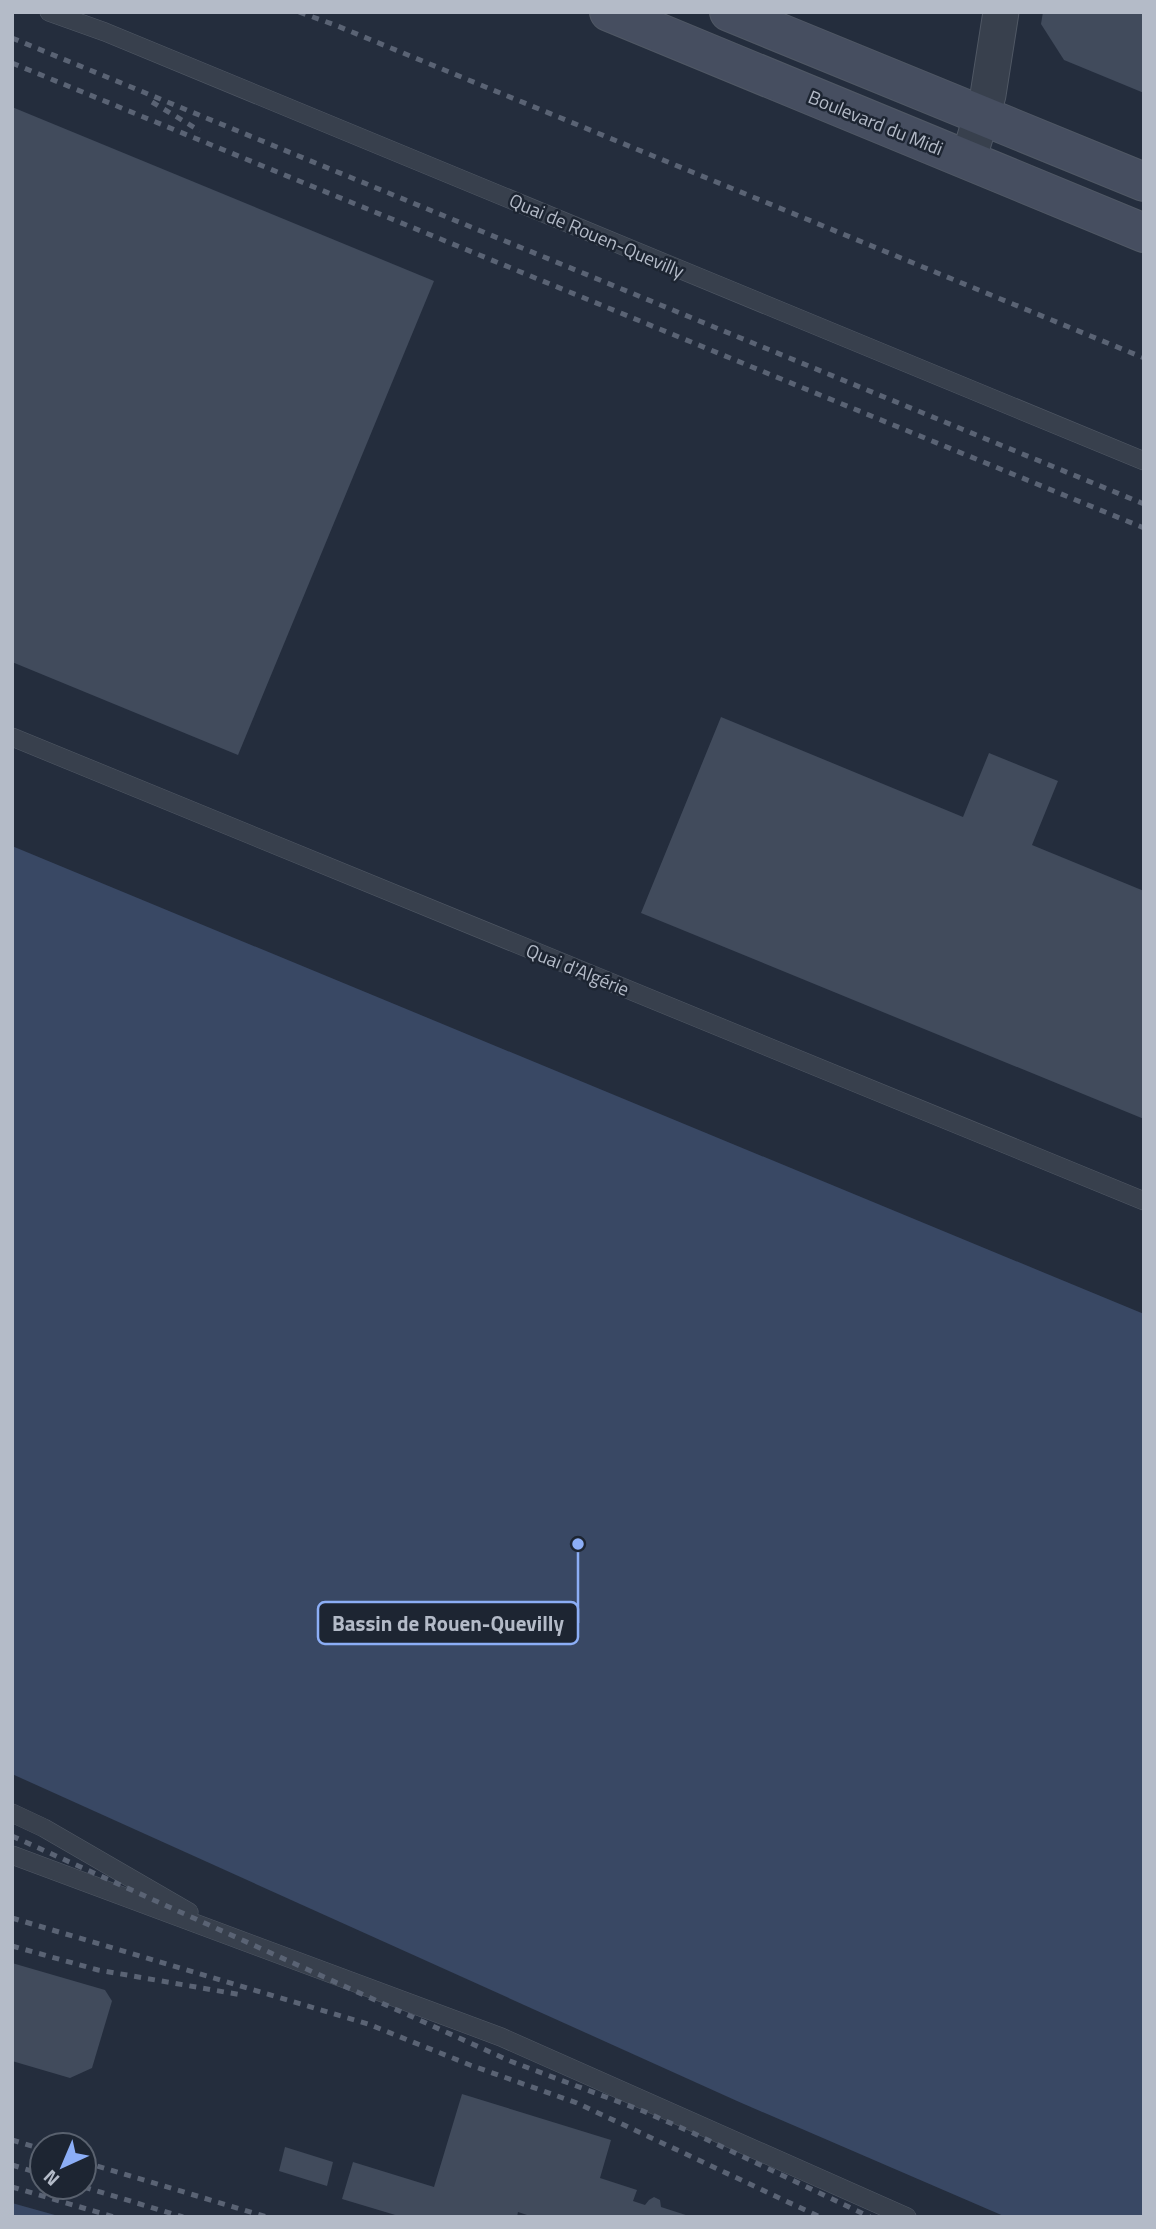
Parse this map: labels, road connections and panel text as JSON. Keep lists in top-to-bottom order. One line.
{"streets":{"main road":["Boulevard du Midi"],"lane":["Quai de Rouen-Quevilly","Quai d'Algérie"]},"places":["Bassin de Rouen-Quevilly"],"north":"bottom left"}
